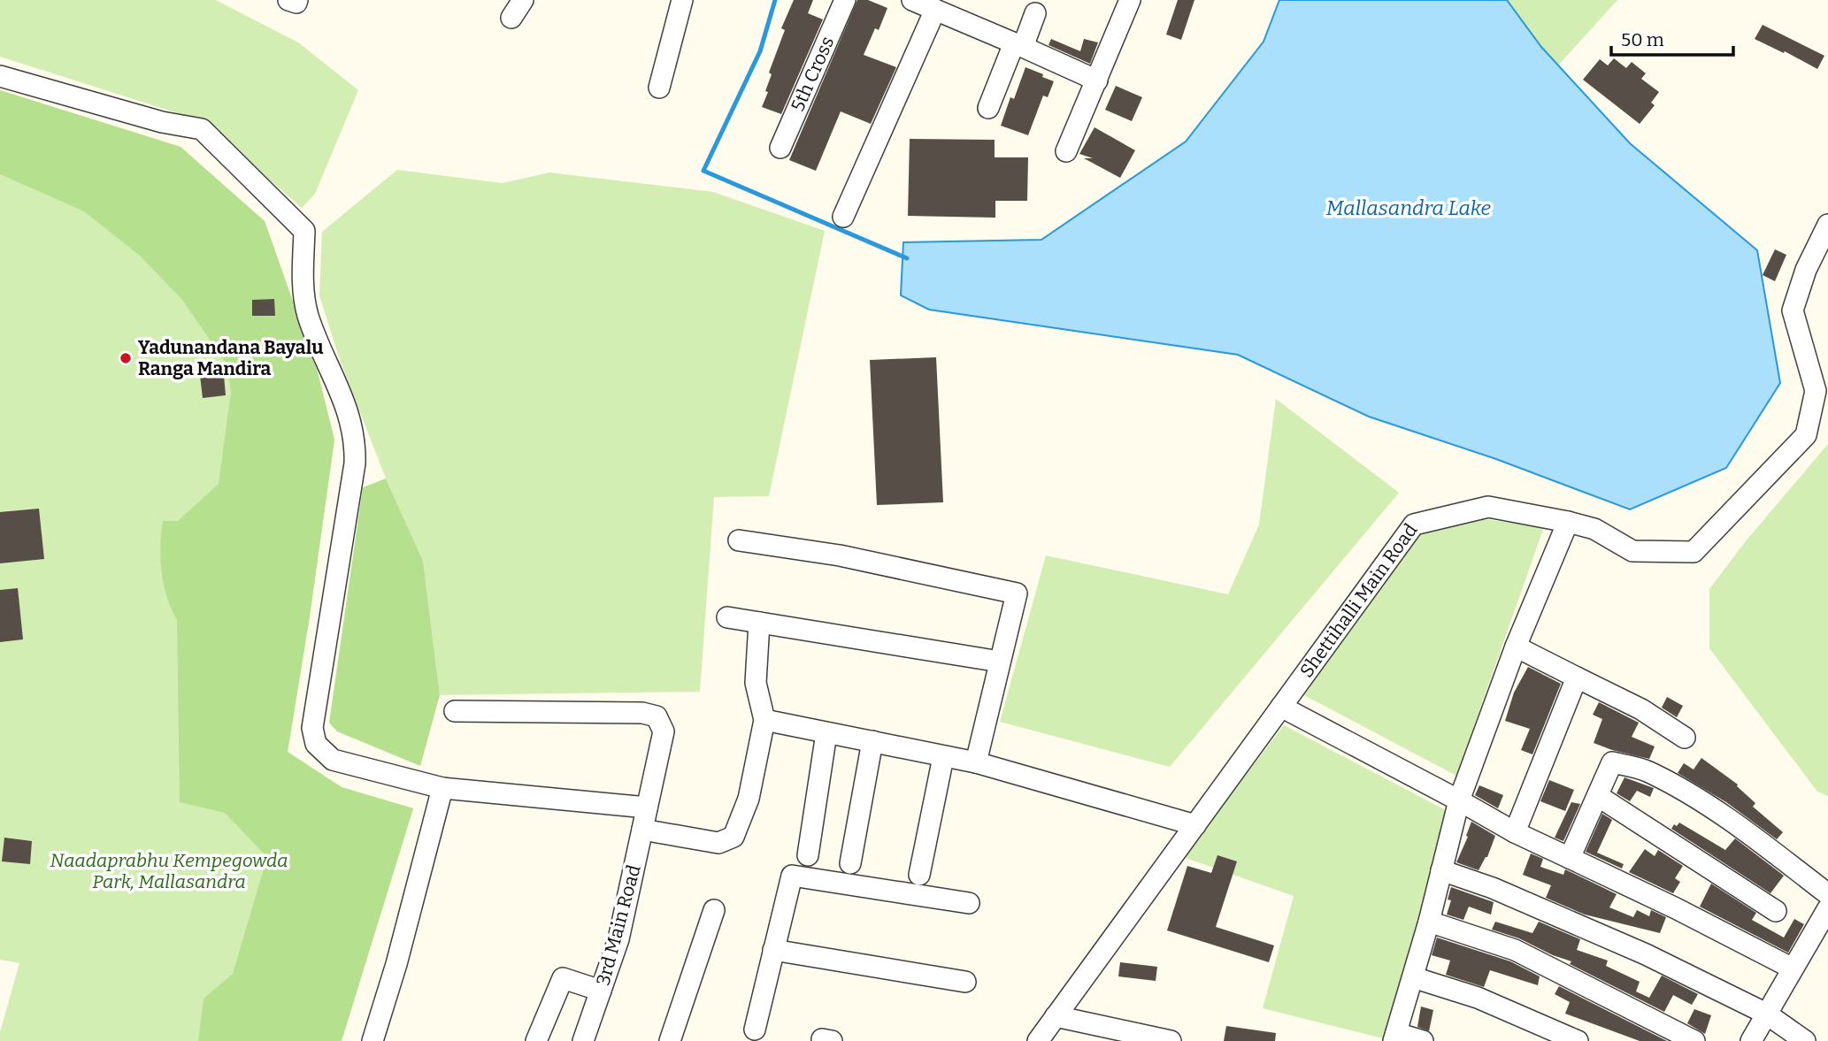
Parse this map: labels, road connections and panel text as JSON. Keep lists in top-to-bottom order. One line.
{"streets":{"street":["5th Cross","Shettihalli Main Road","3rd Main Road"]},"water":["Mallasandra Lake"],"parks":["Naadaprabhu Kempegowda Park, Mallasandra"],"places":["Yadunandana Bayalu Ranga Mandira"],"scale_bar":"50 m"}
